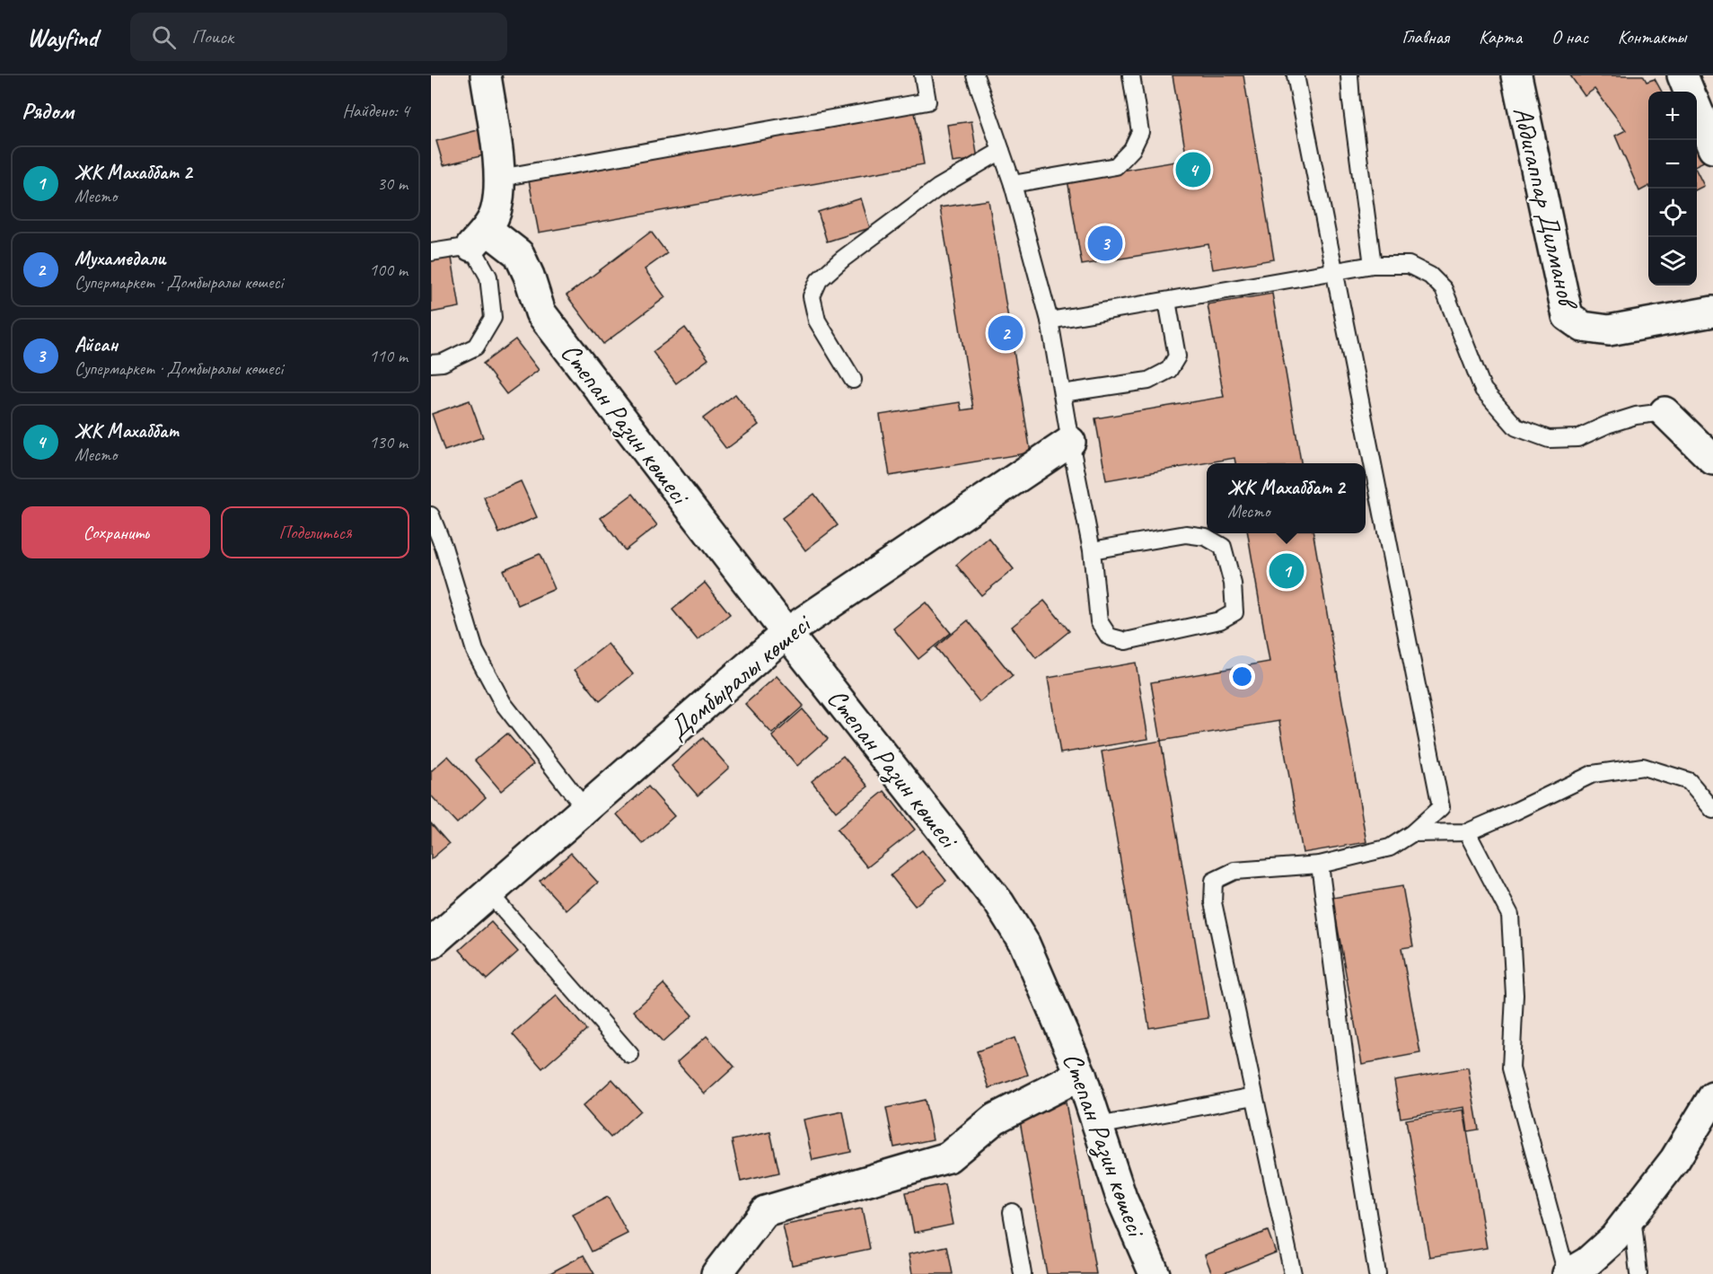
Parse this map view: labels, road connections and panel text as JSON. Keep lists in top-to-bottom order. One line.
{"streets":{"street":["Абдигаппар Дилманов","Степан Разин көшесі","Домбыралы көшесі"]},"crossings":[["Степан Разин көшесі","Домбыралы көшесі"]],"page":{"header":"Wayfind","search":"Поиск","nav":["Главная","Карта","О нас","Контакты"],"heading":["Рядом","Найдено: 4"],"map_buttons":["+","−"],"list":[{"mark":"1","name":"ЖК Махаббат 2","note":"Место","value":"30 m"},{"mark":"2","name":"Мухамедали","note":"Супермаркет · Домбыралы көшесі","value":"100 m"},{"mark":"3","name":"Айсан","note":"Супермаркет · Домбыралы көшесі","value":"110 m"},{"mark":"4","name":"ЖК Махаббат","note":"Место","value":"130 m"}],"pins":["4","3","2","1"],"popup":["ЖК Махаббат 2","Место"],"buttons":["Сохранить","Поделиться"]}}
